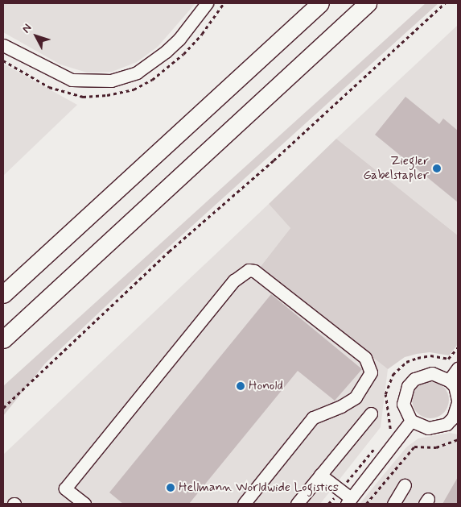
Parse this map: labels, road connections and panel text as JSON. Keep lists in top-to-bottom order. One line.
{"places":["Ziegler Gabelstapler","Honold","Hellmann Worldwide Logistics"],"north":"top left"}
